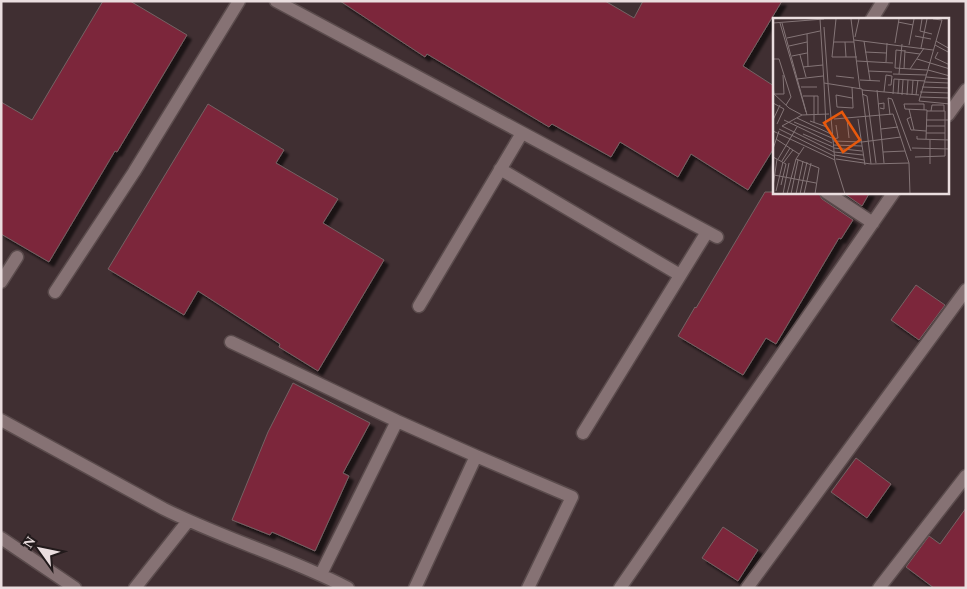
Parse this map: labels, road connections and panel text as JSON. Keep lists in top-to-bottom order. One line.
{"north":"top left"}
